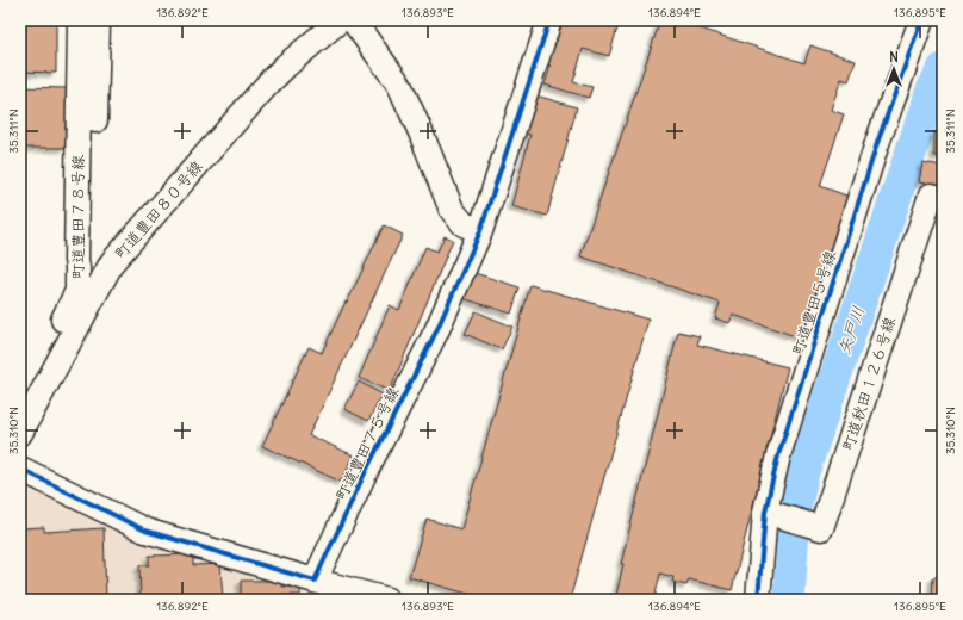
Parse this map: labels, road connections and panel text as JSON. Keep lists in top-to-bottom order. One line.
{"streets":{"street":["町道豊田８０号線","町道豊田７８号線","町道豊田５号線","町道秋田１２６号線","町道豊田７５号線"]},"crossings":[["町道豊田５号線","町道秋田１２６号線"]],"water":["矢戸川"],"north":"top","coordinates":["136.892°E","136.893°E","136.894°E","136.895°E","35.311°N","35.310°N"]}
